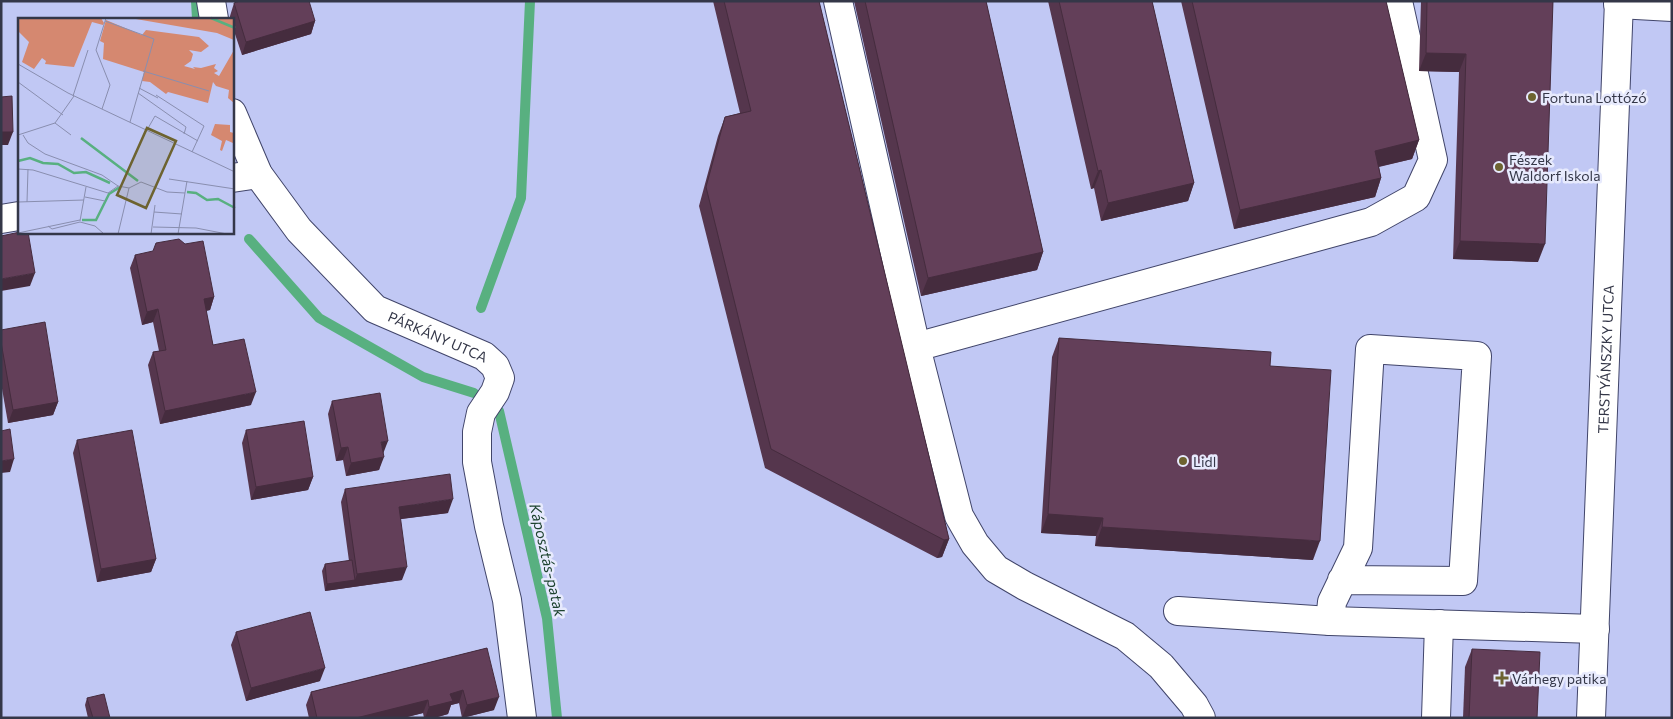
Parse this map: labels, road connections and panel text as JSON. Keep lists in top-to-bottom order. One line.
{"streets":{"street":["PÁRKÁNY UTCA","TERSTYÁNSZKY UTCA"]},"water":["Káposztás-patak"],"places":{"other":["Fortuna Lottózó","Fészek Waldorf Iskola","Lidl"],"health":["Várhegy patika"]}}
